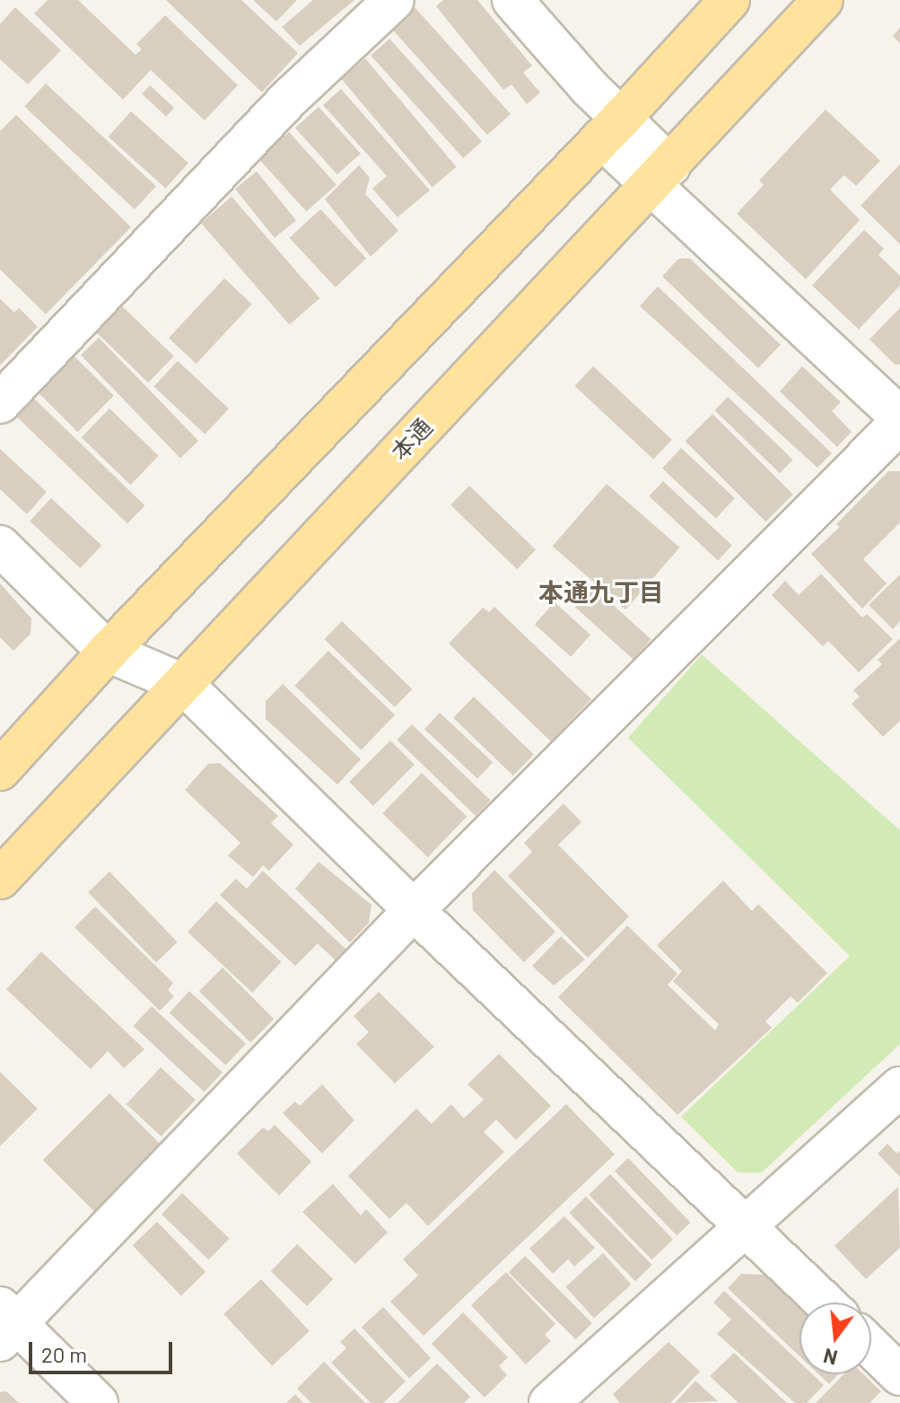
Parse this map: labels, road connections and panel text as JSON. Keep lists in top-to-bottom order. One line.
{"streets":{"main road":["本通"]},"districts":["本通九丁目"],"scale_bar":"20 m","north":"bottom"}
